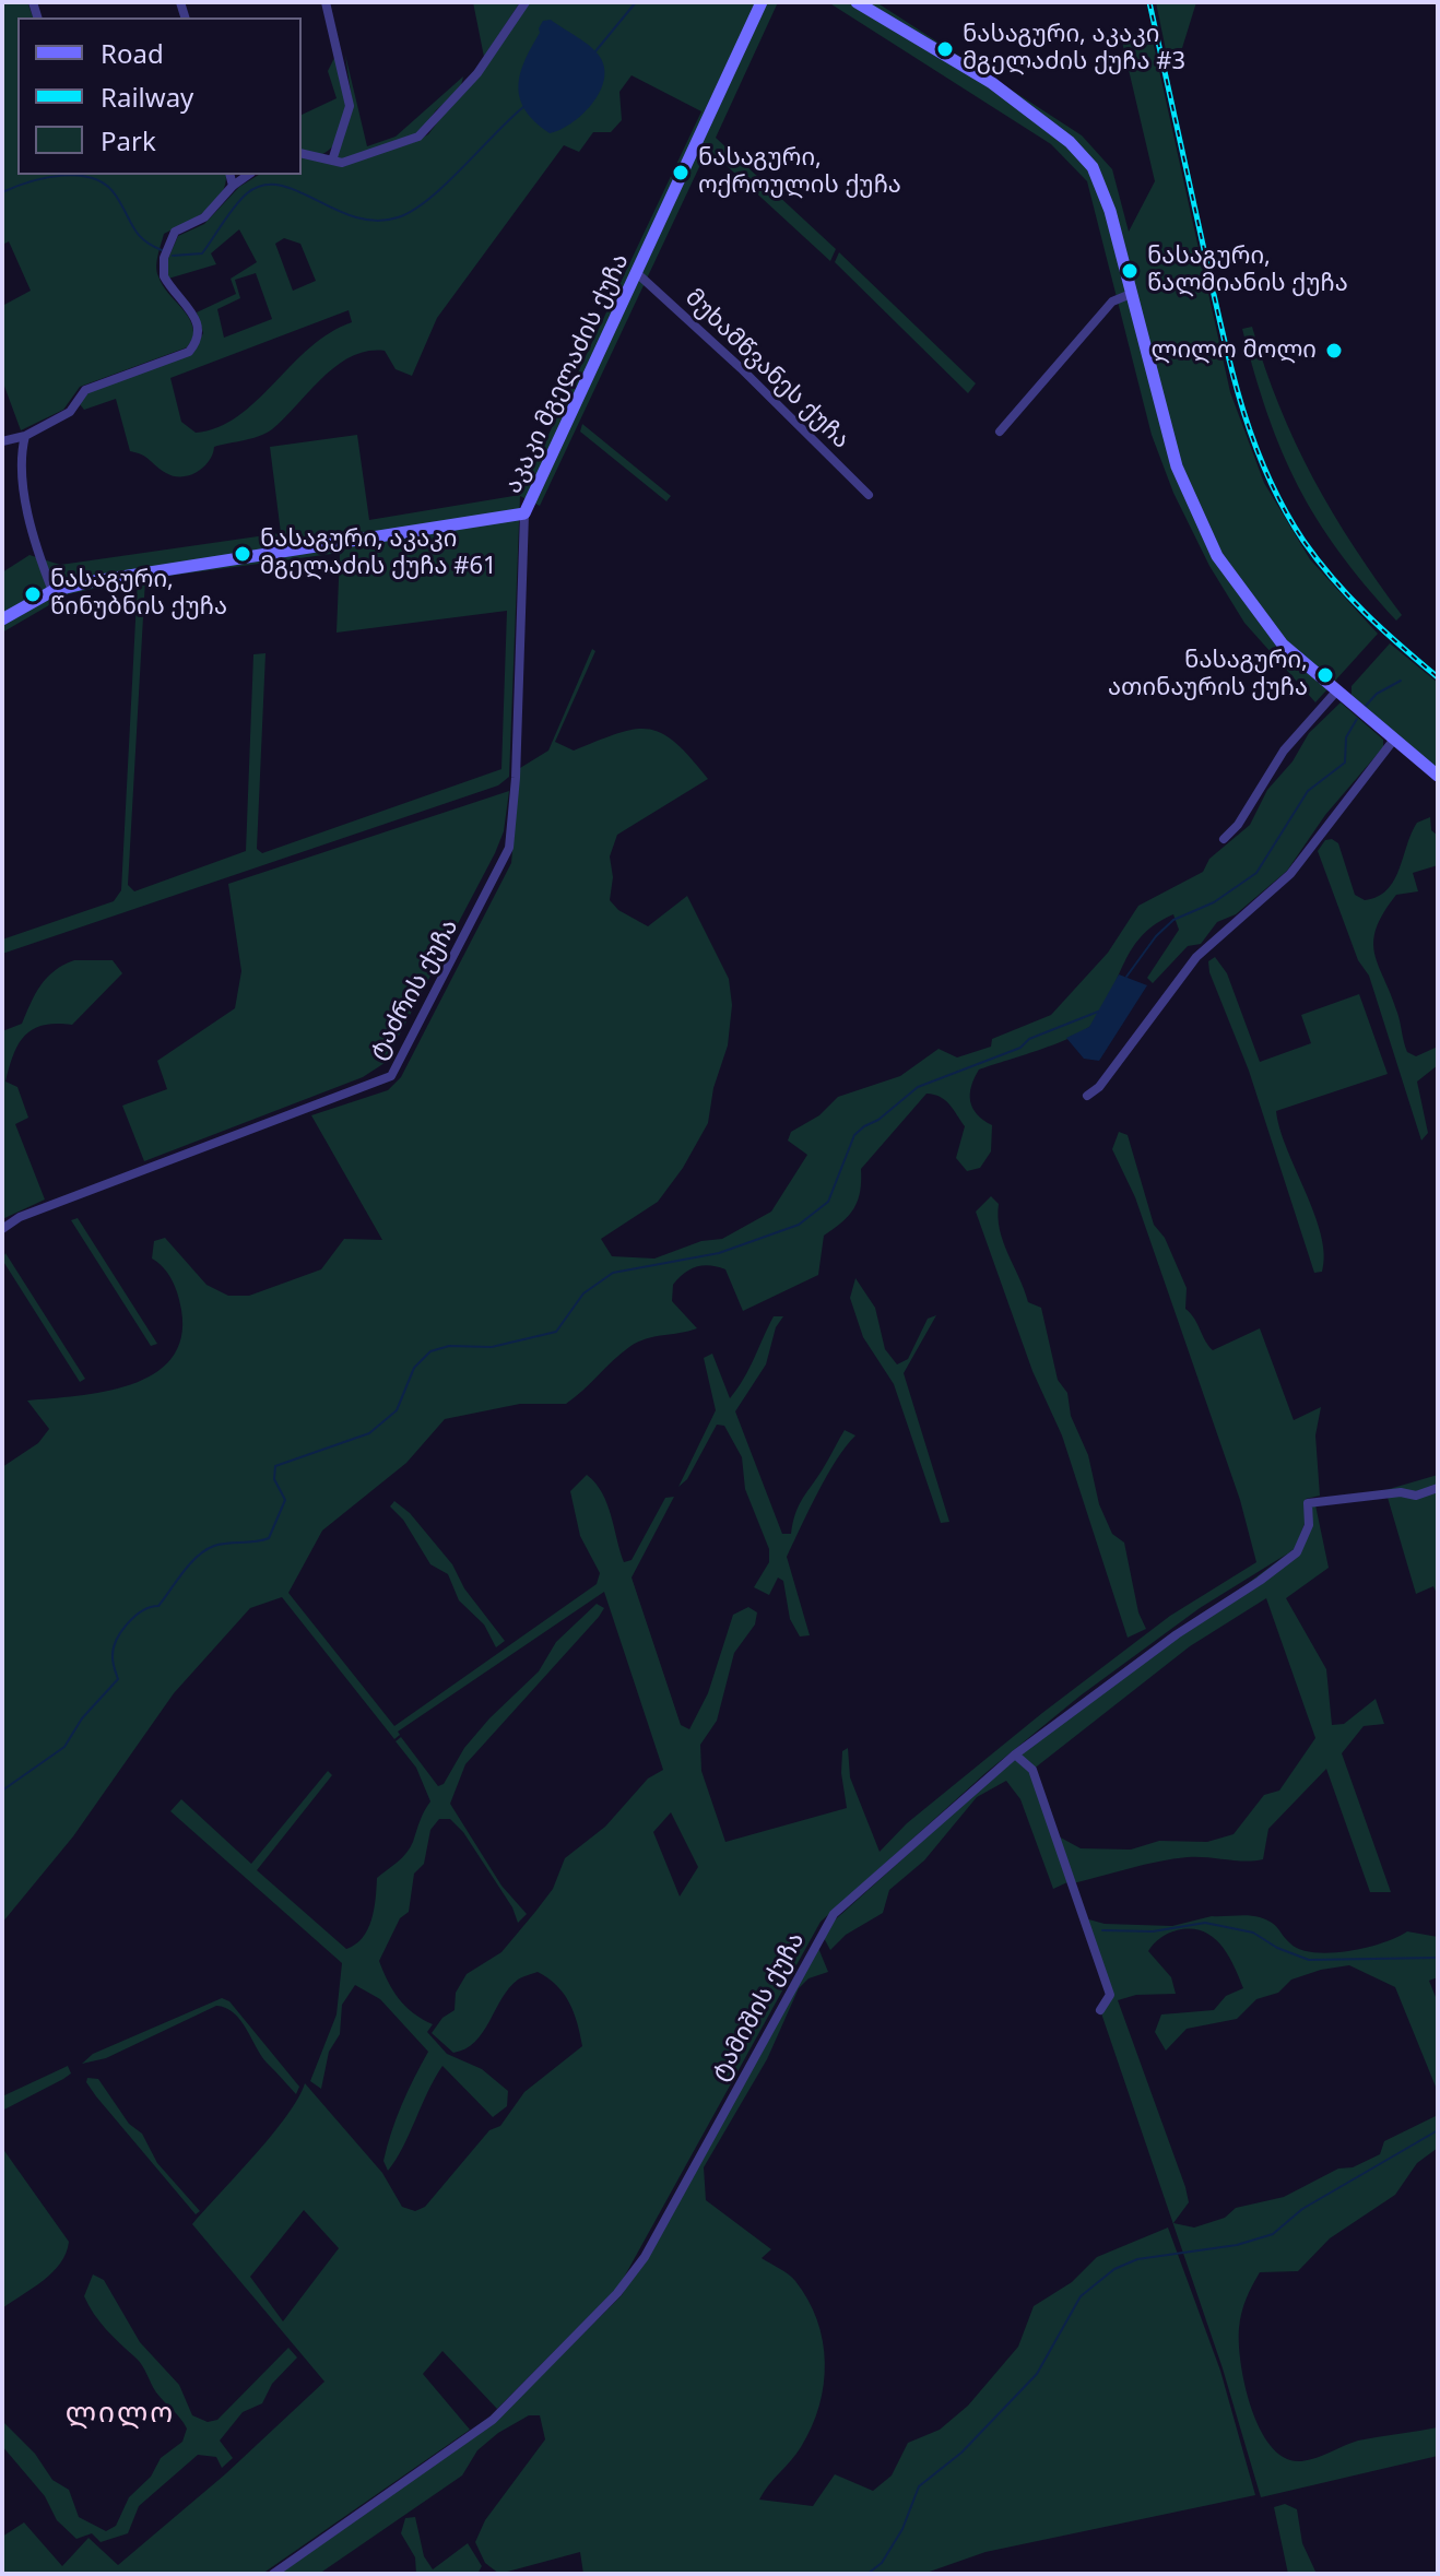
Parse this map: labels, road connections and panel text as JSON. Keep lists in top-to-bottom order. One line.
{"streets":{"street":["მუხამწვანეს ქუჩა","აკაკი მგელაძის ქუჩა","ტაძრის ქუჩა","ტამიშის ქუჩა"]},"crossings":[["მუხამწვანეს ქუჩა","აკაკი მგელაძის ქუჩა"],["აკაკი მგელაძის ქუჩა","ტაძრის ქუჩა"]],"districts":["ლილო"],"places":["ნასაგური, აკაკი მგელაძის ქუჩა #3","ნასაგური, ოქროულის ქუჩა","ნასაგური, წალმიანის ქუჩა","ლილო მოლი","ნასაგური, აკაკი მგელაძის ქუჩა #61","ნასაგური, წინუბნის ქუჩა","ნასაგური, ათინაურის ქუჩა"],"legend":["Road","Railway","Park"]}
